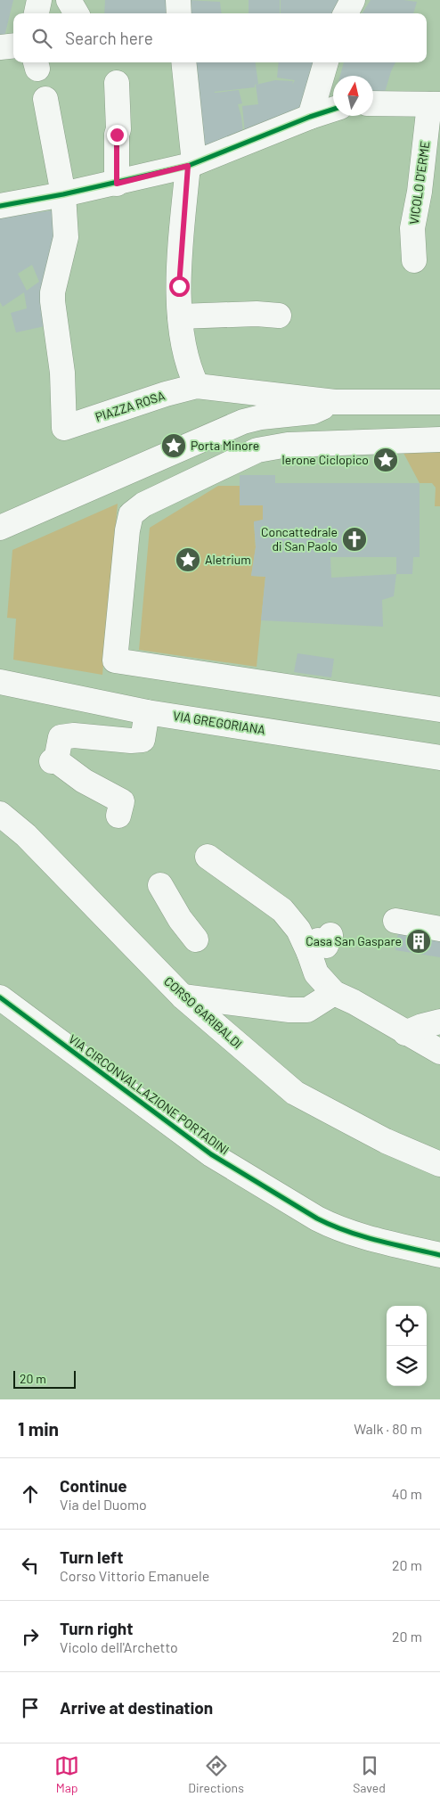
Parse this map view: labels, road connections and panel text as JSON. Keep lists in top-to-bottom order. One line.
{"streets":{"street":["VICOLO D'ERME","PIAZZA ROSA","VIA GREGORIANA","CORSO GARIBALDI","VIA CIRCONVALLAZIONE PORTADINI"]},"places":{"place":["Porta Minore","Ierone Ciclopico","Aletrium"],"church":["Concattedrale di San Paolo"],"building":["Casa San Gaspare"]},"scale_bar":"20 m","north":"top","page":{"search":"Search here","scale":"20 m","heading":["1 min","Walk · 80 m"],"list":[["Continue","Via del Duomo","40 m"],["Turn left","Corso Vittorio Emanuele","20 m"],["Turn right","Vicolo dell'Archetto","20 m"],"Arrive at destination"],"nav":["Map","Directions","Saved"]}}
